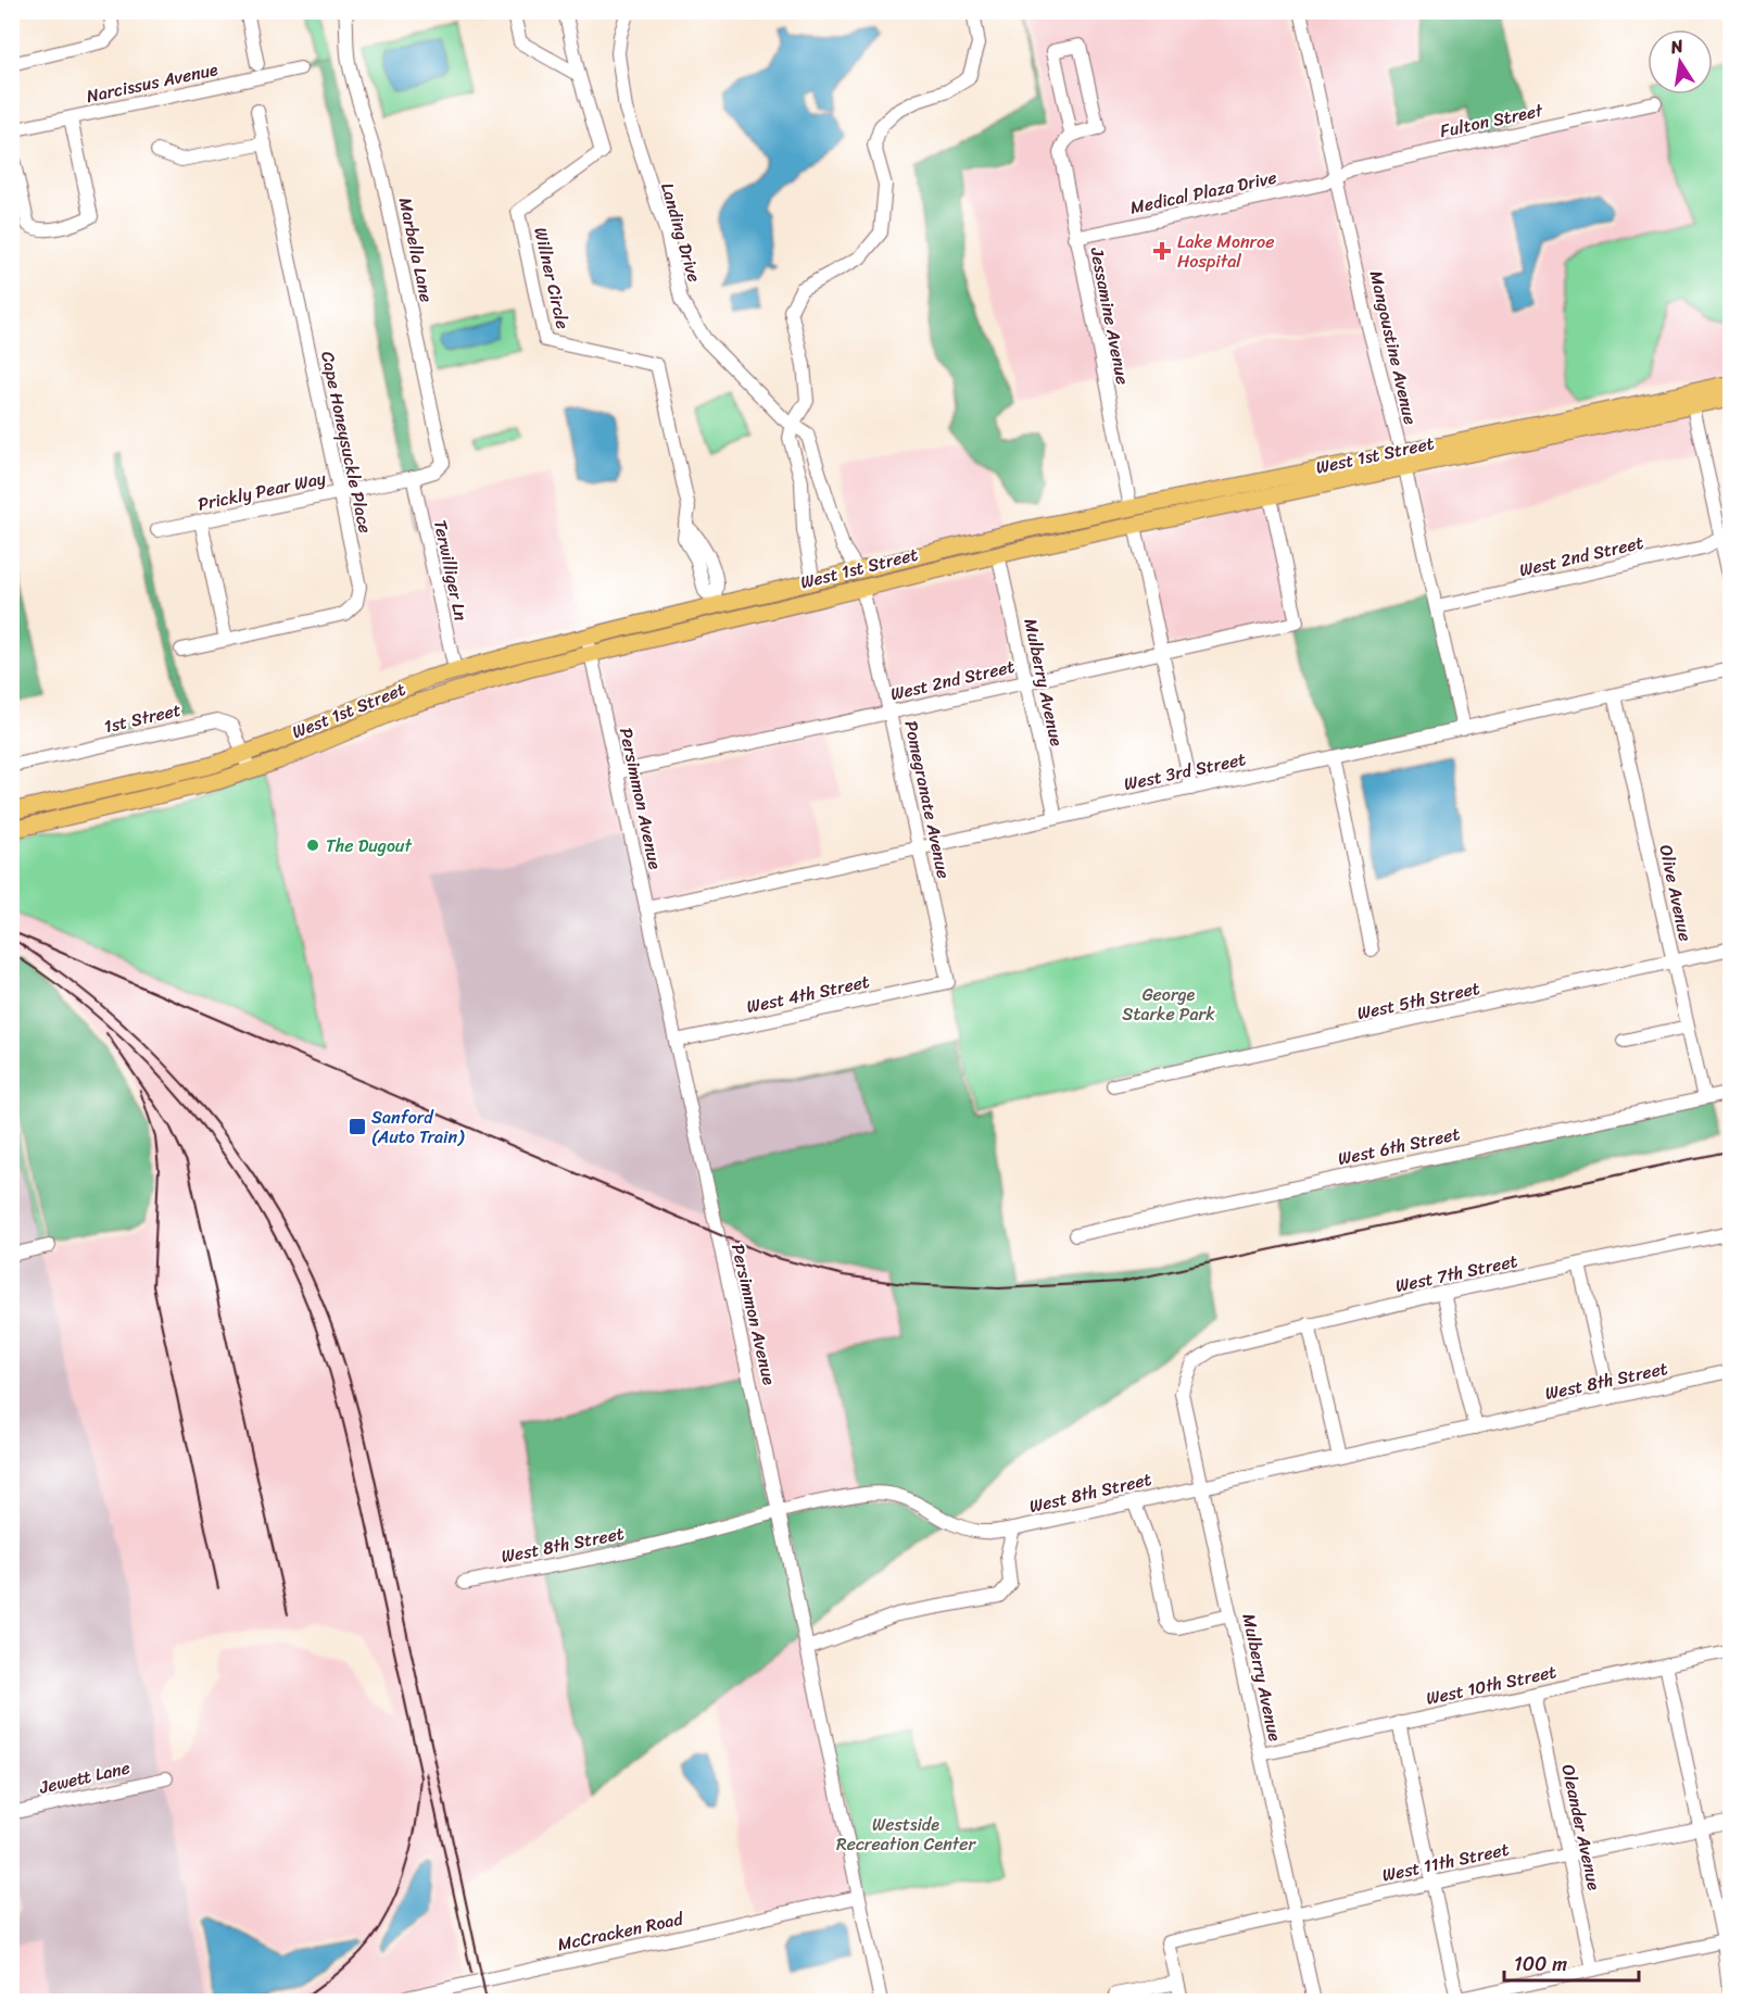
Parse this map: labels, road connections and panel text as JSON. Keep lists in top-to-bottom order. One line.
{"streets":{"main road":["West 1st Street"],"street":["Narcissus Avenue","Fulton Street","Medical Plaza Drive","Landing Drive","Marbella Lane","Willner Circle","Jessamine Avenue","Mangoustine Avenue","Cape Honeysuckle Place","Prickly Pear Way","West 2nd Street","Terwilliger Ln","Mulberry Avenue","1st Street","West 3rd Street","Persimmon Avenue","Pomegranate Avenue","Olive Avenue","West 4th Street","West 5th Street","West 6th Street","West 7th Street","West 8th Street","West 10th Street","Jewett Lane","Oleander Avenue","West 11th Street","McCracken Road"]},"crossings":[["Fulton Street","Medical Plaza Drive"],["Fulton Street","Mangoustine Avenue"],["Medical Plaza Drive","Jessamine Avenue"],["Medical Plaza Drive","Mangoustine Avenue"],["Landing Drive","West 1st Street"],["Marbella Lane","Prickly Pear Way"],["Marbella Lane","Terwilliger Ln"],["Willner Circle","West 1st Street"],["Jessamine Avenue","West 1st Street"],["Mangoustine Avenue","West 1st Street"],["Mangoustine Avenue","West 2nd Street"],["Mangoustine Avenue","West 3rd Street"],["Cape Honeysuckle Place","Prickly Pear Way"],["West 1st Street","West 2nd Street"],["West 1st Street","Terwilliger Ln"],["West 1st Street","Mulberry Avenue"],["West 1st Street","1st Street"],["West 1st Street","Persimmon Avenue"],["West 1st Street","Pomegranate Avenue"],["Prickly Pear Way","Terwilliger Ln"],["West 2nd Street","Mulberry Avenue"],["West 2nd Street","Persimmon Avenue"],["West 2nd Street","Pomegranate Avenue"],["Mulberry Avenue","West 3rd Street"],["Mulberry Avenue","West 7th Street"],["Mulberry Avenue","West 8th Street"],["Mulberry Avenue","West 10th Street"],["Mulberry Avenue","West 11th Street"],["West 3rd Street","Persimmon Avenue"],["West 3rd Street","Pomegranate Avenue"],["West 3rd Street","Olive Avenue"],["Persimmon Avenue","West 4th Street"],["Persimmon Avenue","West 8th Street"],["Persimmon Avenue","McCracken Road"],["Pomegranate Avenue","West 4th Street"],["Olive Avenue","West 5th Street"],["Olive Avenue","West 6th Street"],["West 10th Street","Oleander Avenue"],["Oleander Avenue","West 11th Street"]],"parks":["George Starke Park","Westside Recreation Center"],"places":{"health":["Lake Monroe Hospital"],"other":["The Dugout"],"transit":["Sanford (Auto Train)"]},"scale_bar":"100 m","north":"top"}
